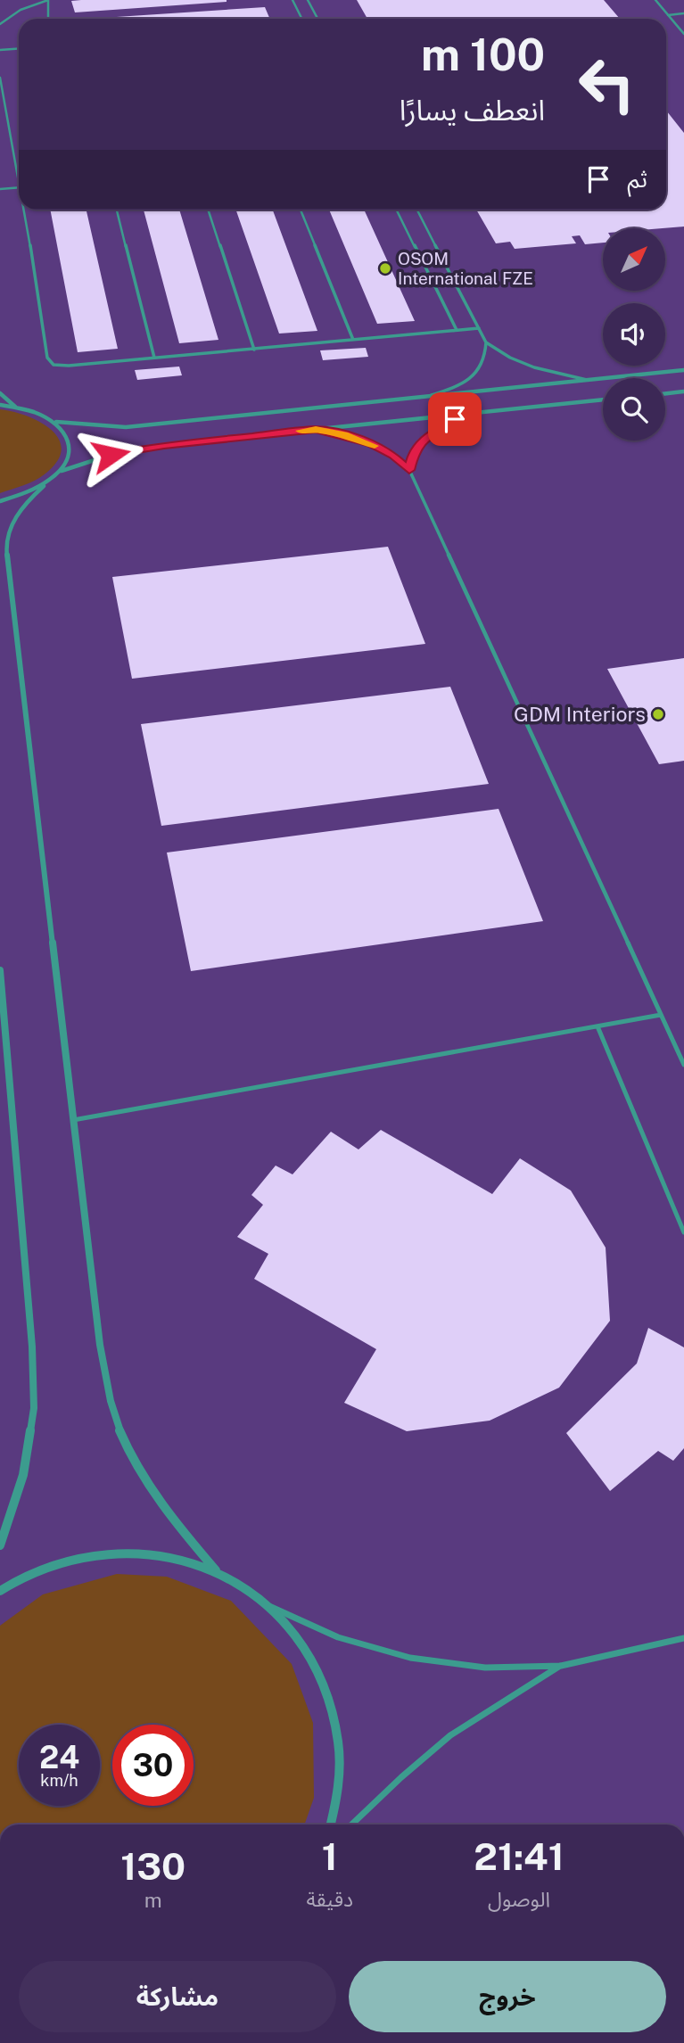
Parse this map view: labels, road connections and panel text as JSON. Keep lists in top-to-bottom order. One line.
{"places":["OSOM International FZE","GDM Interiors"],"north":"top right","page":{"turn":["100 m","انعطف يسارًا"],"then":"ثم","speed":"24 km/h","limit":"30","eta":["21:41","الوصول","1","دقيقة","130","m"],"buttons":["خروج","مشاركة"]}}
